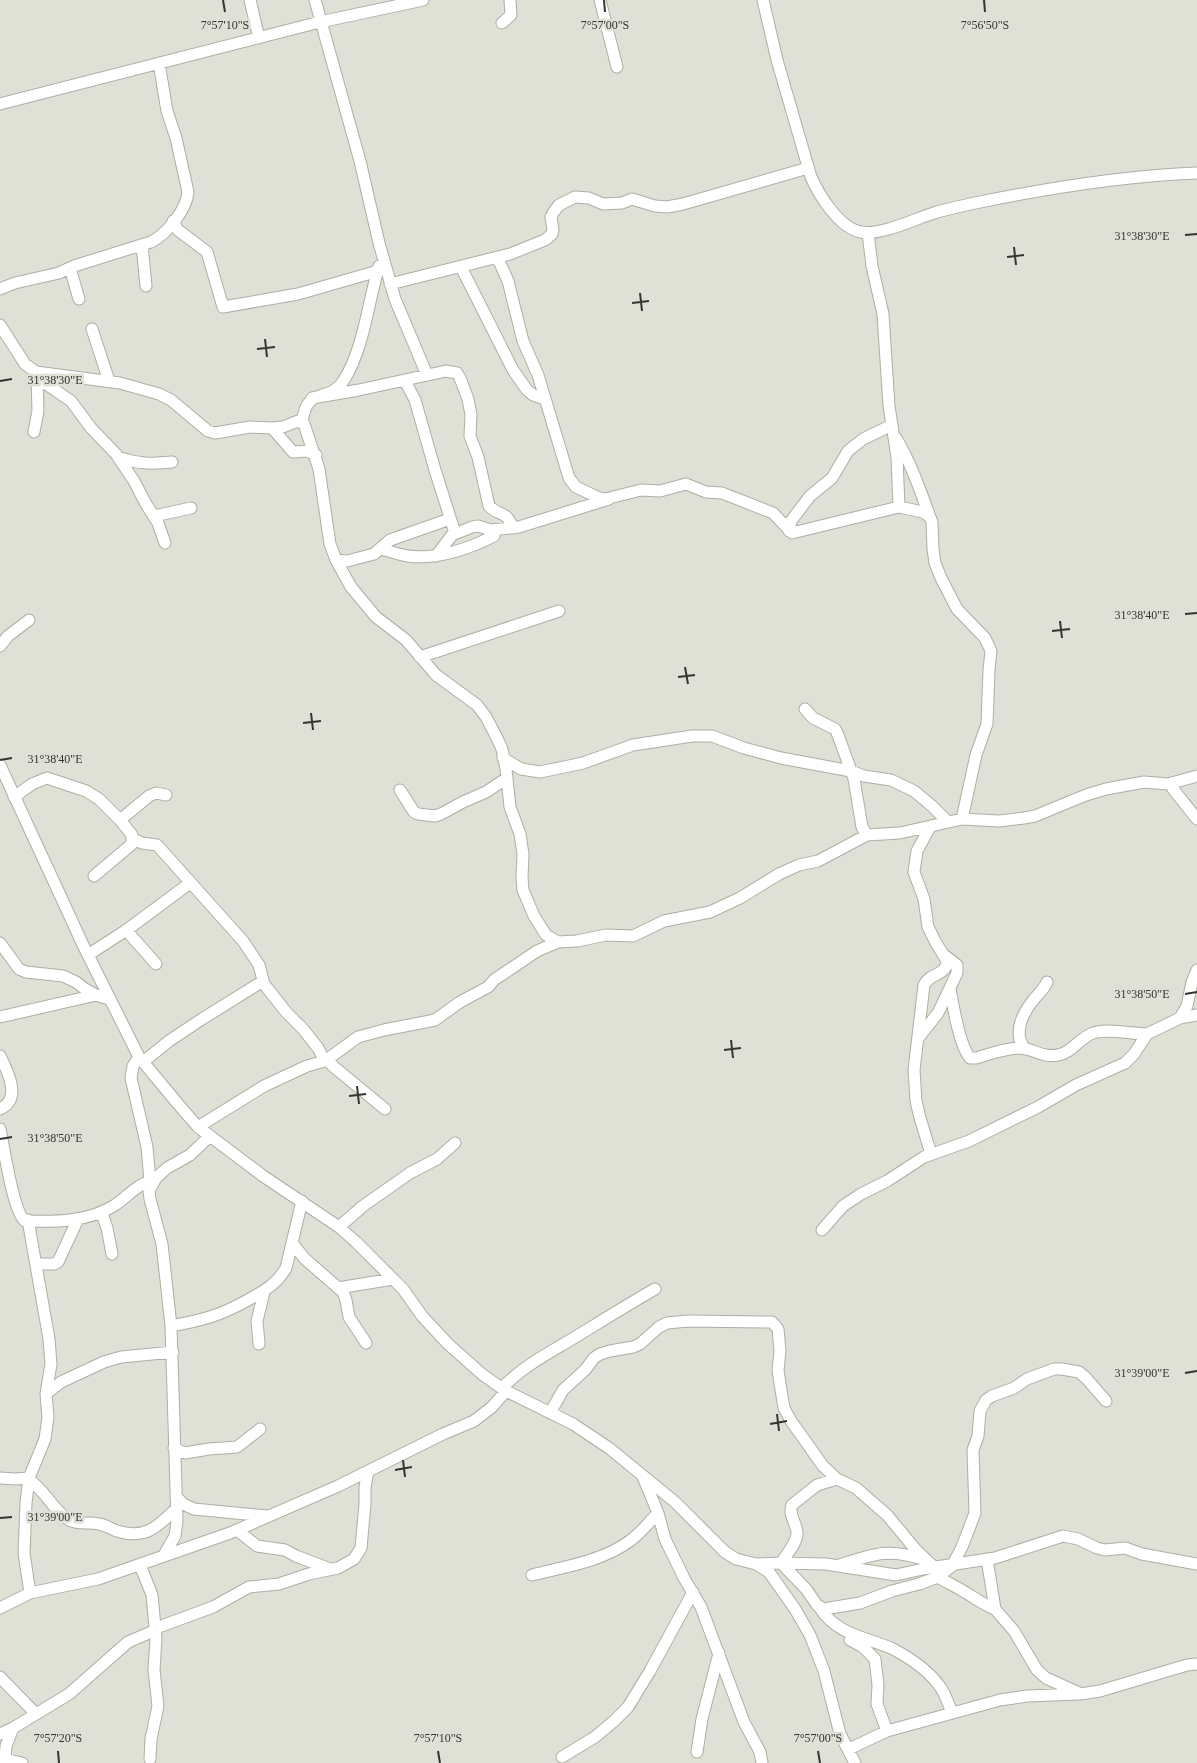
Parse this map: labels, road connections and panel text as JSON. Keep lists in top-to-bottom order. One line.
{"coordinates":["7°57'10\"S","7°57'00\"S","7°56'50\"S","31°38'30\"E","31°38'40\"E","31°38'50\"E","31°39'00\"E","7°57'20\"S"]}
